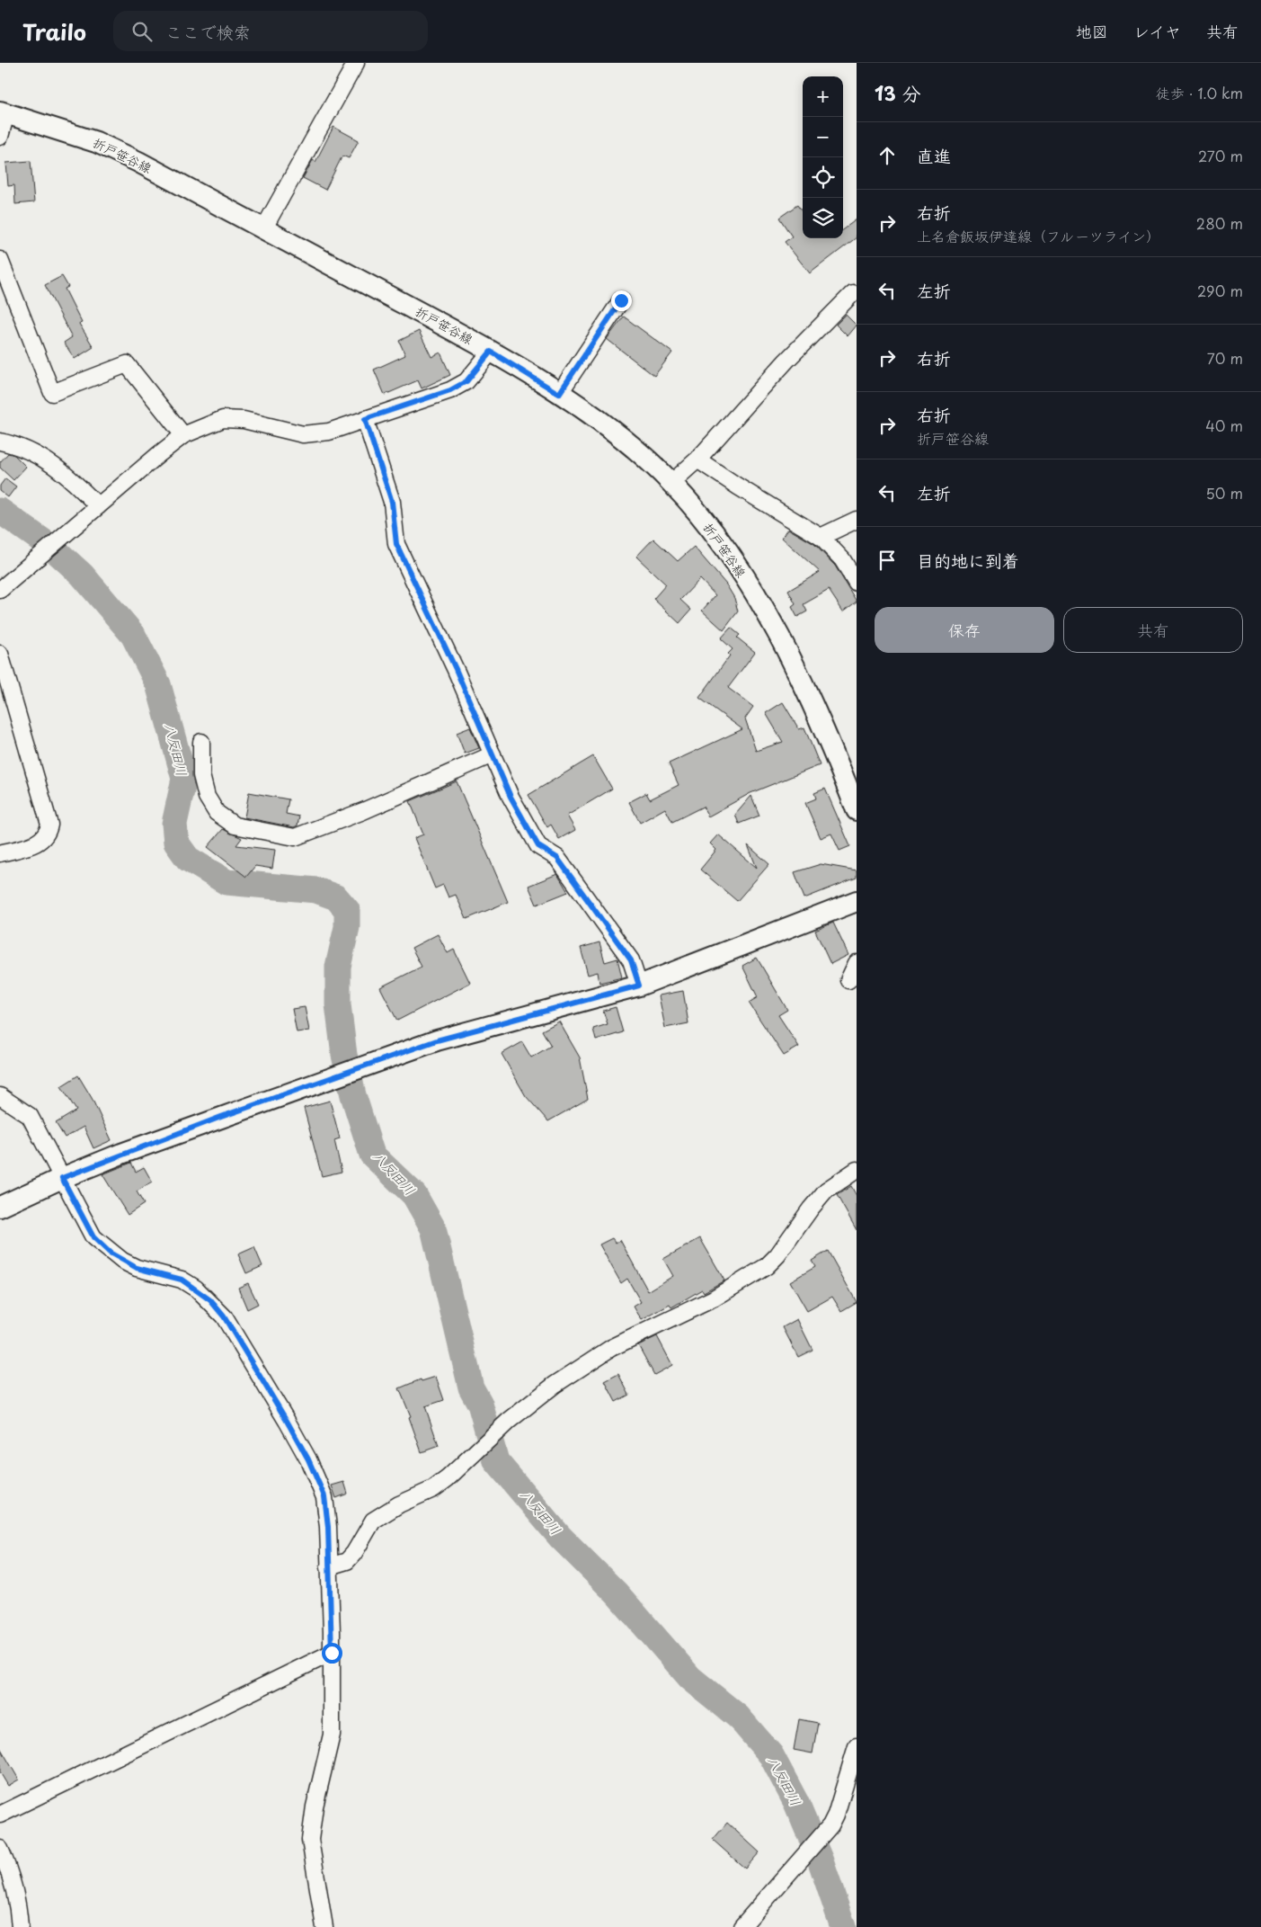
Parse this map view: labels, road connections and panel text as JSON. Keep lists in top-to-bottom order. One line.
{"streets":{"main road":["折戸笹谷線"]},"water":["八反田川"],"page":{"header":"Trailo","search":"ここで検索","nav":["地図","レイヤ","共有"],"heading":["13 分","徒歩 · 1.0 km"],"map_buttons":["+","−"],"list":[["直進","270 m"],["右折","上名倉飯坂伊達線（フルーツライン）","280 m"],["左折","290 m"],["右折","70 m"],["右折","折戸笹谷線","40 m"],["左折","50 m"],"目的地に到着"],"buttons":["保存","共有"]}}
